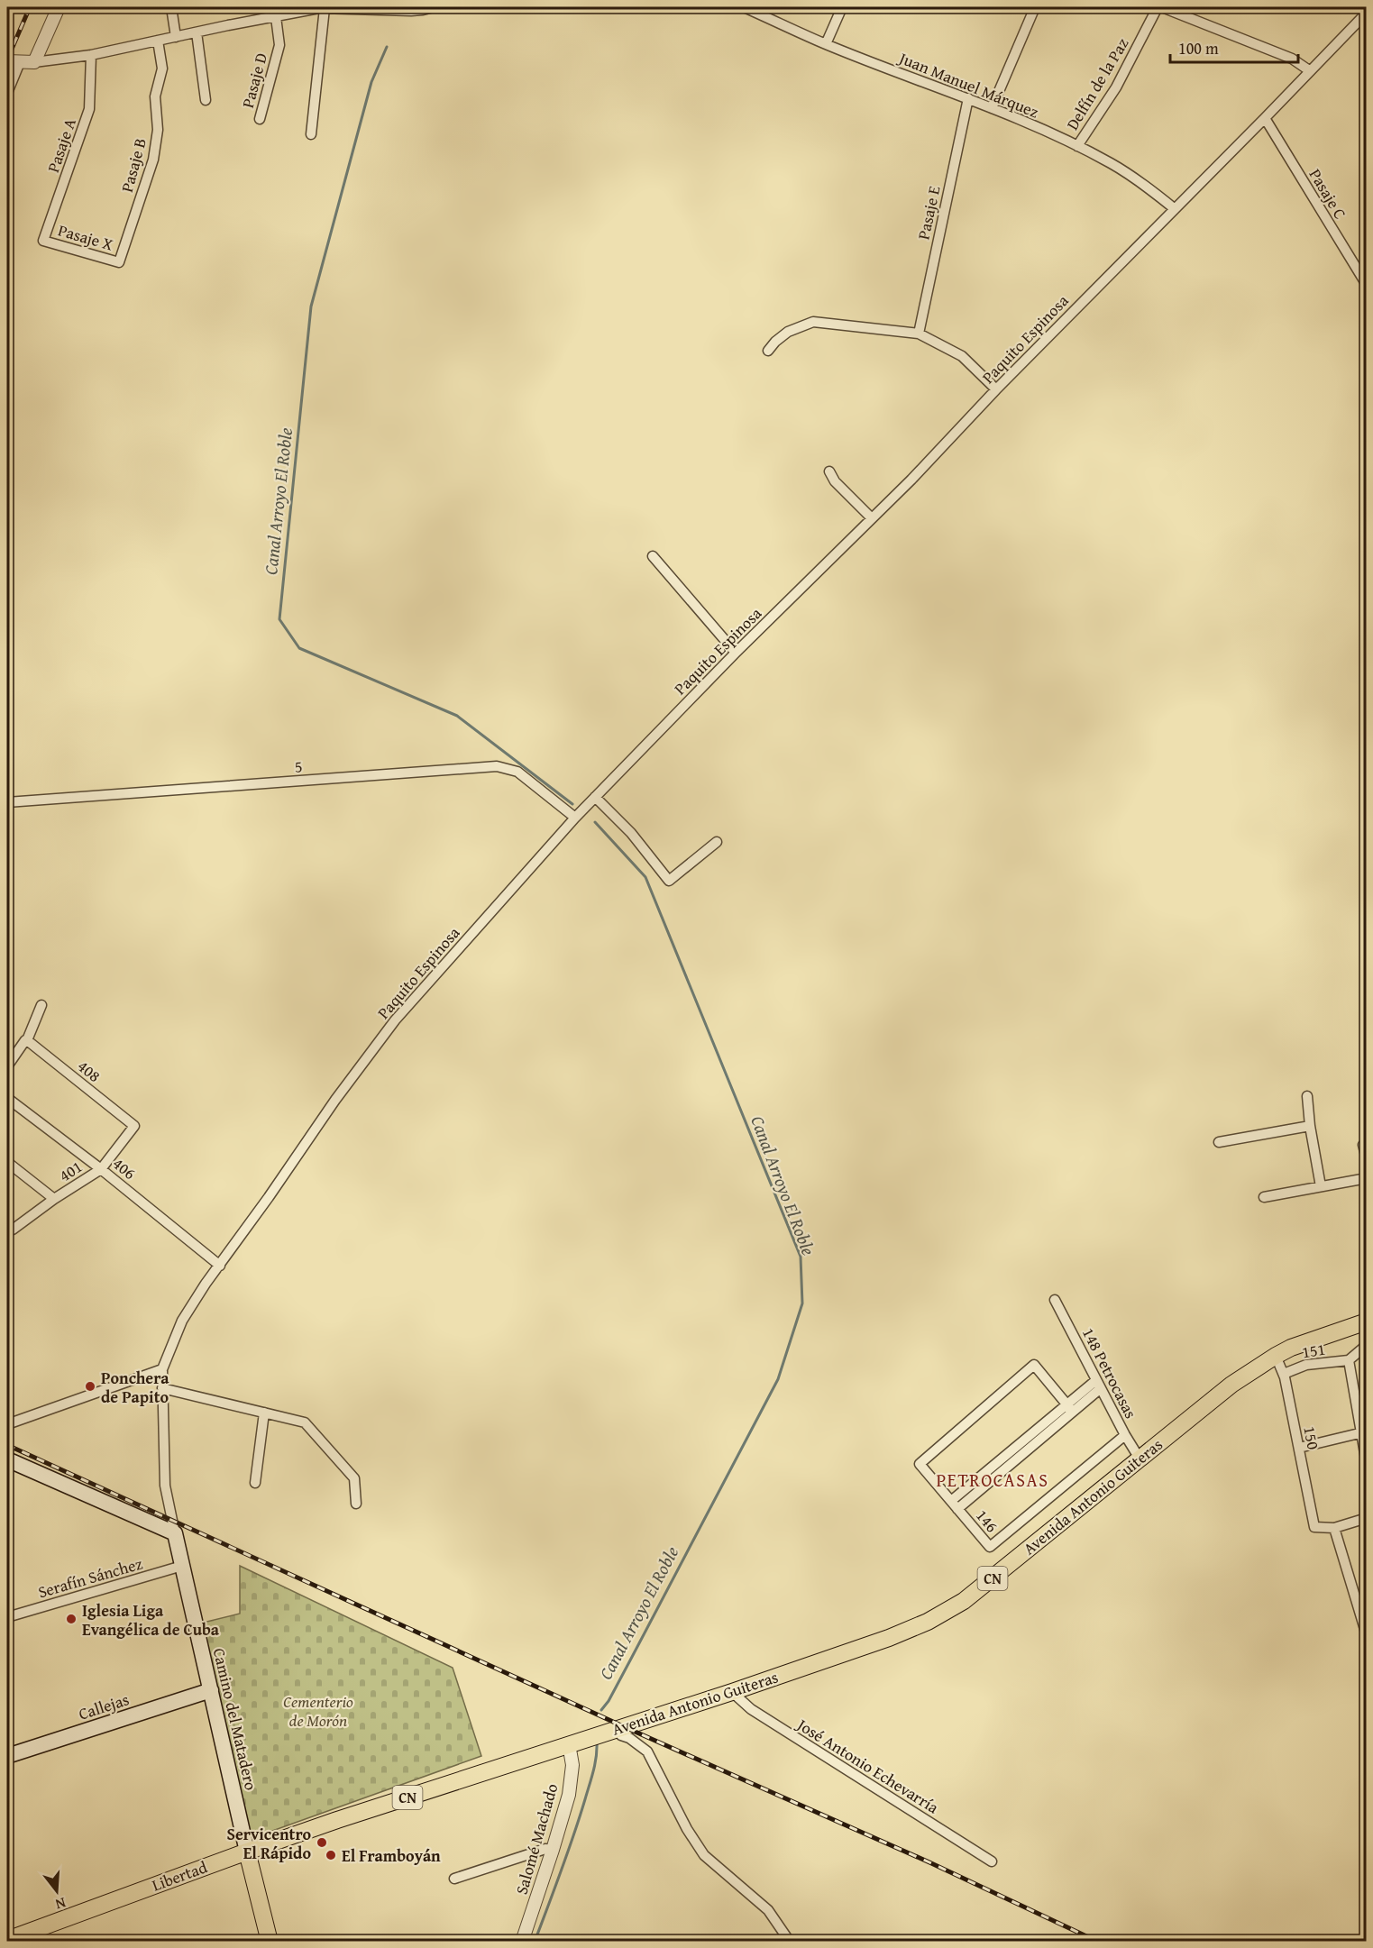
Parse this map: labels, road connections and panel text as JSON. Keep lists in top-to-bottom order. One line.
{"streets":{"main road":["Avenida Antonio Guiteras","CN","Callejas","Camino del Matadero","Libertad"],"street":["Pasaje D","Delfín de la Paz","Juan Manuel Márquez","Pasaje A","Pasaje B","Pasaje C","Pasaje E","Pasaje X","Paquito Espinosa","5","408","406","401","151","148 Petrocasas","150","146","Serafín Sánchez","José Antonio Echevarría","Salomé Machado"]},"crossings":[["Delfín de la Paz","Juan Manuel Márquez"],["Juan Manuel Márquez","Pasaje E"],["Juan Manuel Márquez","Paquito Espinosa"],["Pasaje A","Pasaje X"],["Pasaje B","Pasaje X"],["Pasaje C","Paquito Espinosa"],["Paquito Espinosa","5"],["Paquito Espinosa","406"],["Paquito Espinosa","Camino del Matadero"],["408","401"],["406","401"],["151","150"],["148 Petrocasas","Avenida Antonio Guiteras"],["148 Petrocasas","146"],["150","Avenida Antonio Guiteras"],["Avenida Antonio Guiteras","José Antonio Echevarría"],["Avenida Antonio Guiteras","Salomé Machado"],["Avenida Antonio Guiteras","Libertad"],["Serafín Sánchez","Camino del Matadero"],["Callejas","Camino del Matadero"],["Camino del Matadero","Libertad"],["Salomé Machado","Libertad"]],"districts":["PETROCASAS"],"water":["Canal Arroyo El Roble"],"parks":["Cementerio de Morón"],"places":["Ponchera de Papito","Iglesia Liga Evangélica de Cuba","Servicentro El Rápido","El Framboyán"],"scale_bar":"100 m","north":"bottom"}
